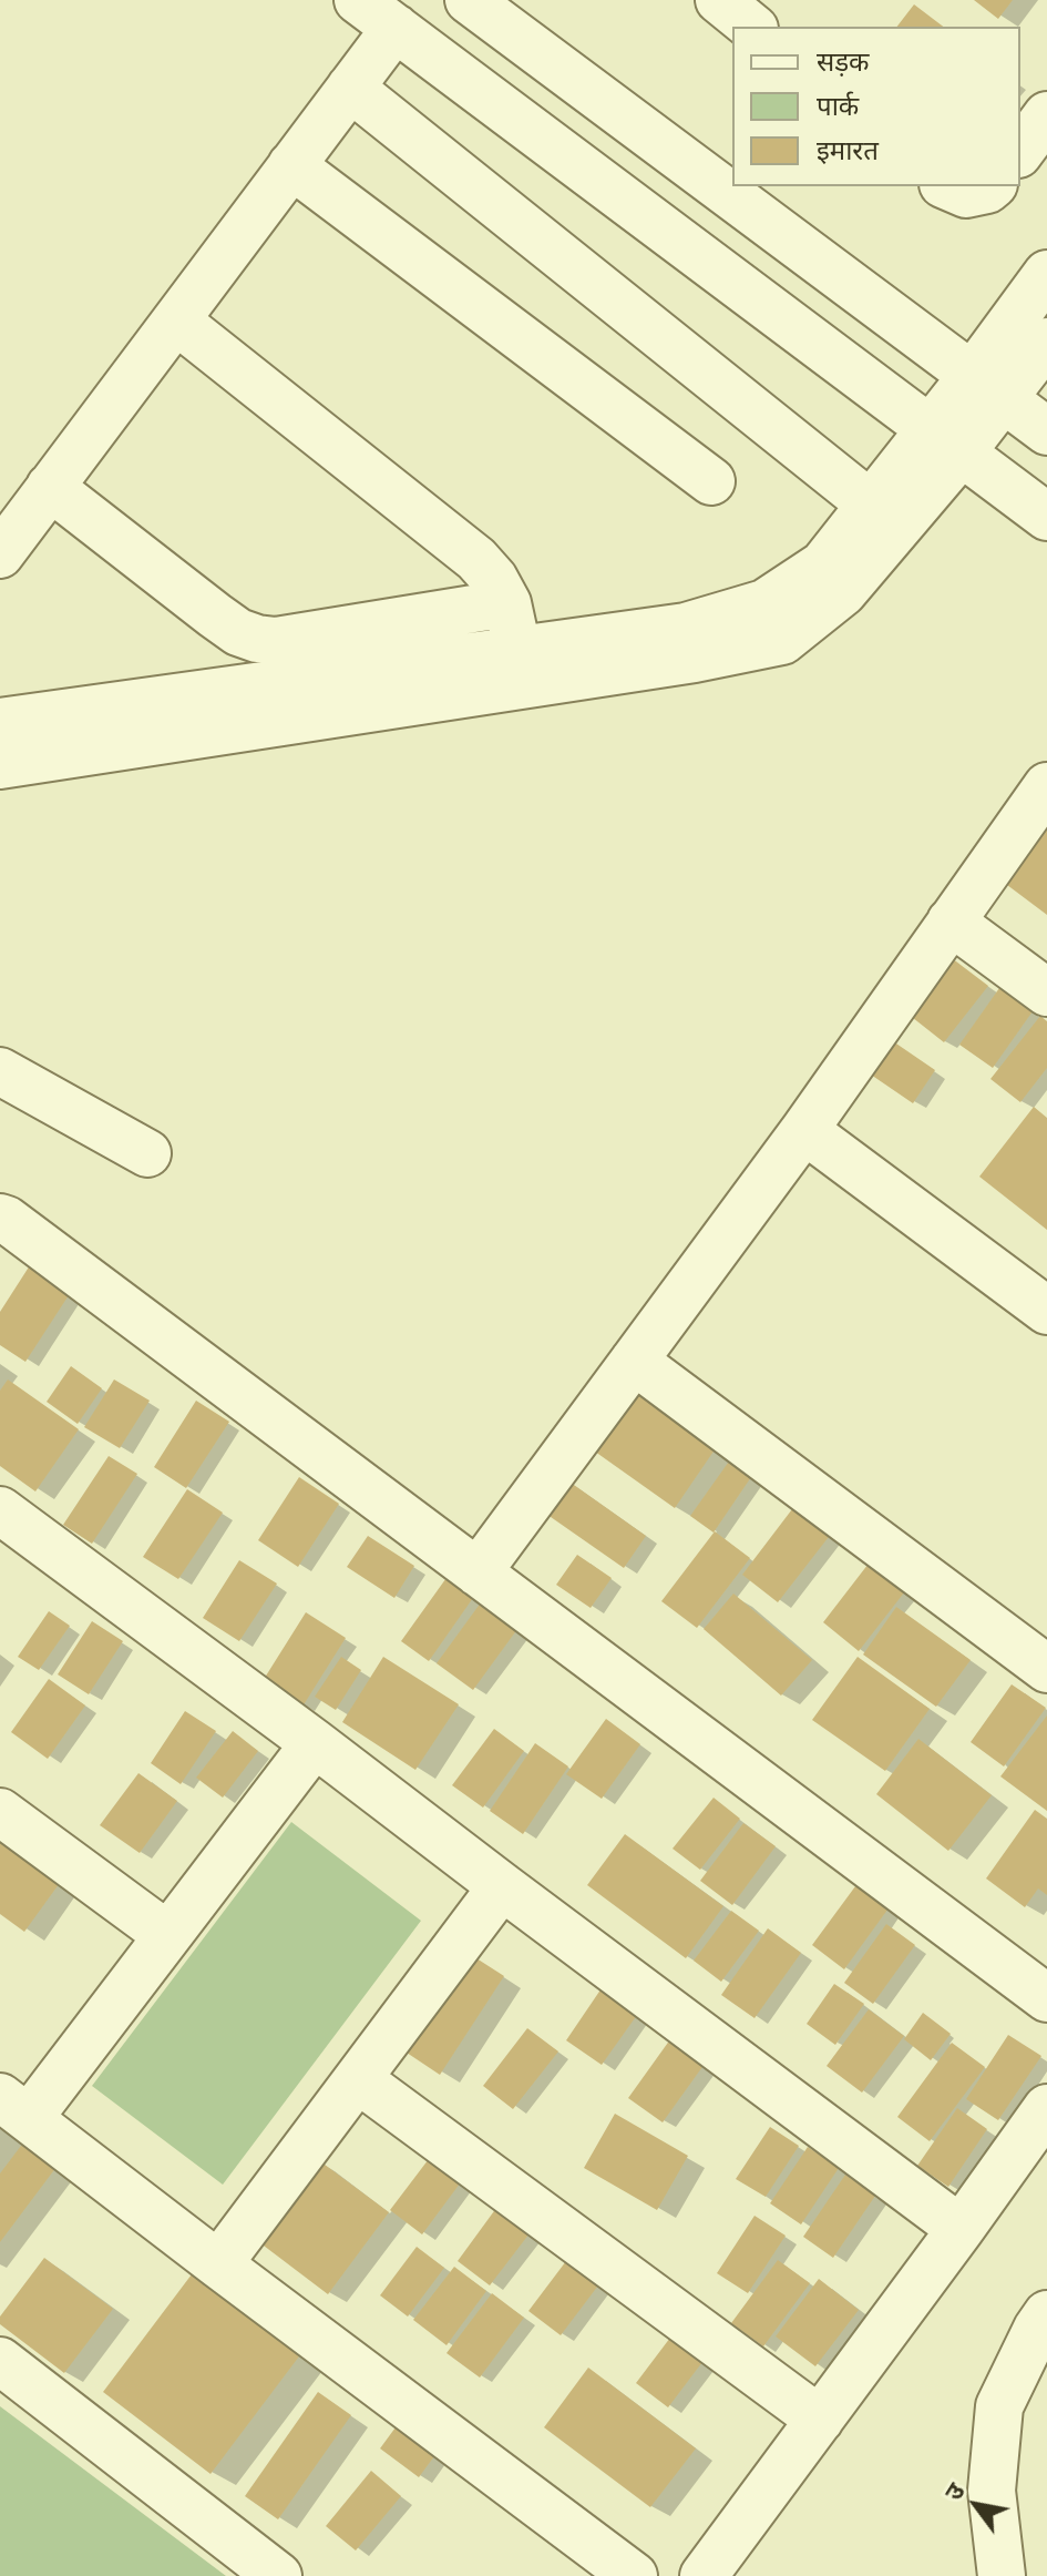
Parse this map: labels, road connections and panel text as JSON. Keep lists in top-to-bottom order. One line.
{"legend":["सड़क","पार्क","इमारत"],"north":"top left"}
